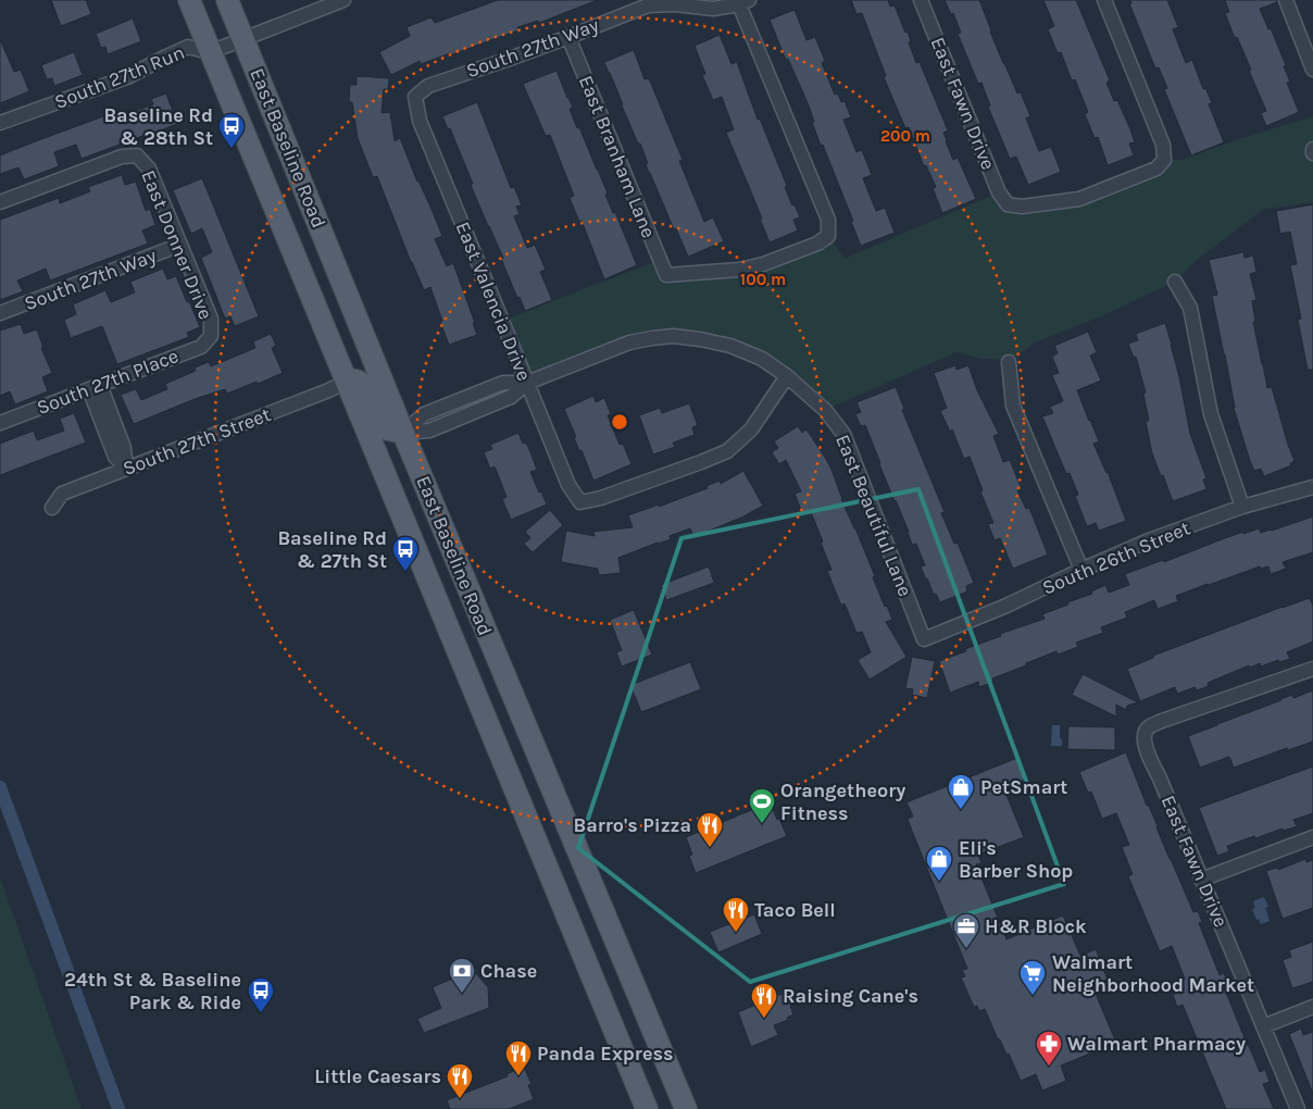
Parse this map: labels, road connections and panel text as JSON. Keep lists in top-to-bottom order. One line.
{"streets":{"main road":["East Baseline Road"],"street":["South 27th Way","South 27th Run","East Fawn Drive","East Branham Lane","East Donner Drive","East Valencia Drive","South 27th Place","South 27th Street","East Beautiful Lane","South 26th Street"]},"crossings":[["South 27th Way","East Branham Lane"],["South 27th Way","East Donner Drive"],["South 27th Way","East Valencia Drive"],["South 27th Run","East Baseline Road"],["East Baseline Road","South 27th Street"],["East Donner Drive","South 27th Place"],["East Valencia Drive","East Beautiful Lane"],["East Beautiful Lane","South 26th Street"]],"places":{"bus stop":["Baseline Rd & 28th St","Baseline Rd & 27th St","24th St & Baseline Park & Ride"],"shop":["PetSmart","Eli's Barber Shop"],"sports":["Orangetheory Fitness"],"restaurant":["Barro's Pizza","Taco Bell","Raising Cane's","Panda Express","Little Caesars"],"office":["H&R Block"],"bank":["Chase"],"supermarket":["Walmart Neighborhood Market"],"pharmacy":["Walmart Pharmacy"]},"rings":["200 m","100 m"]}
